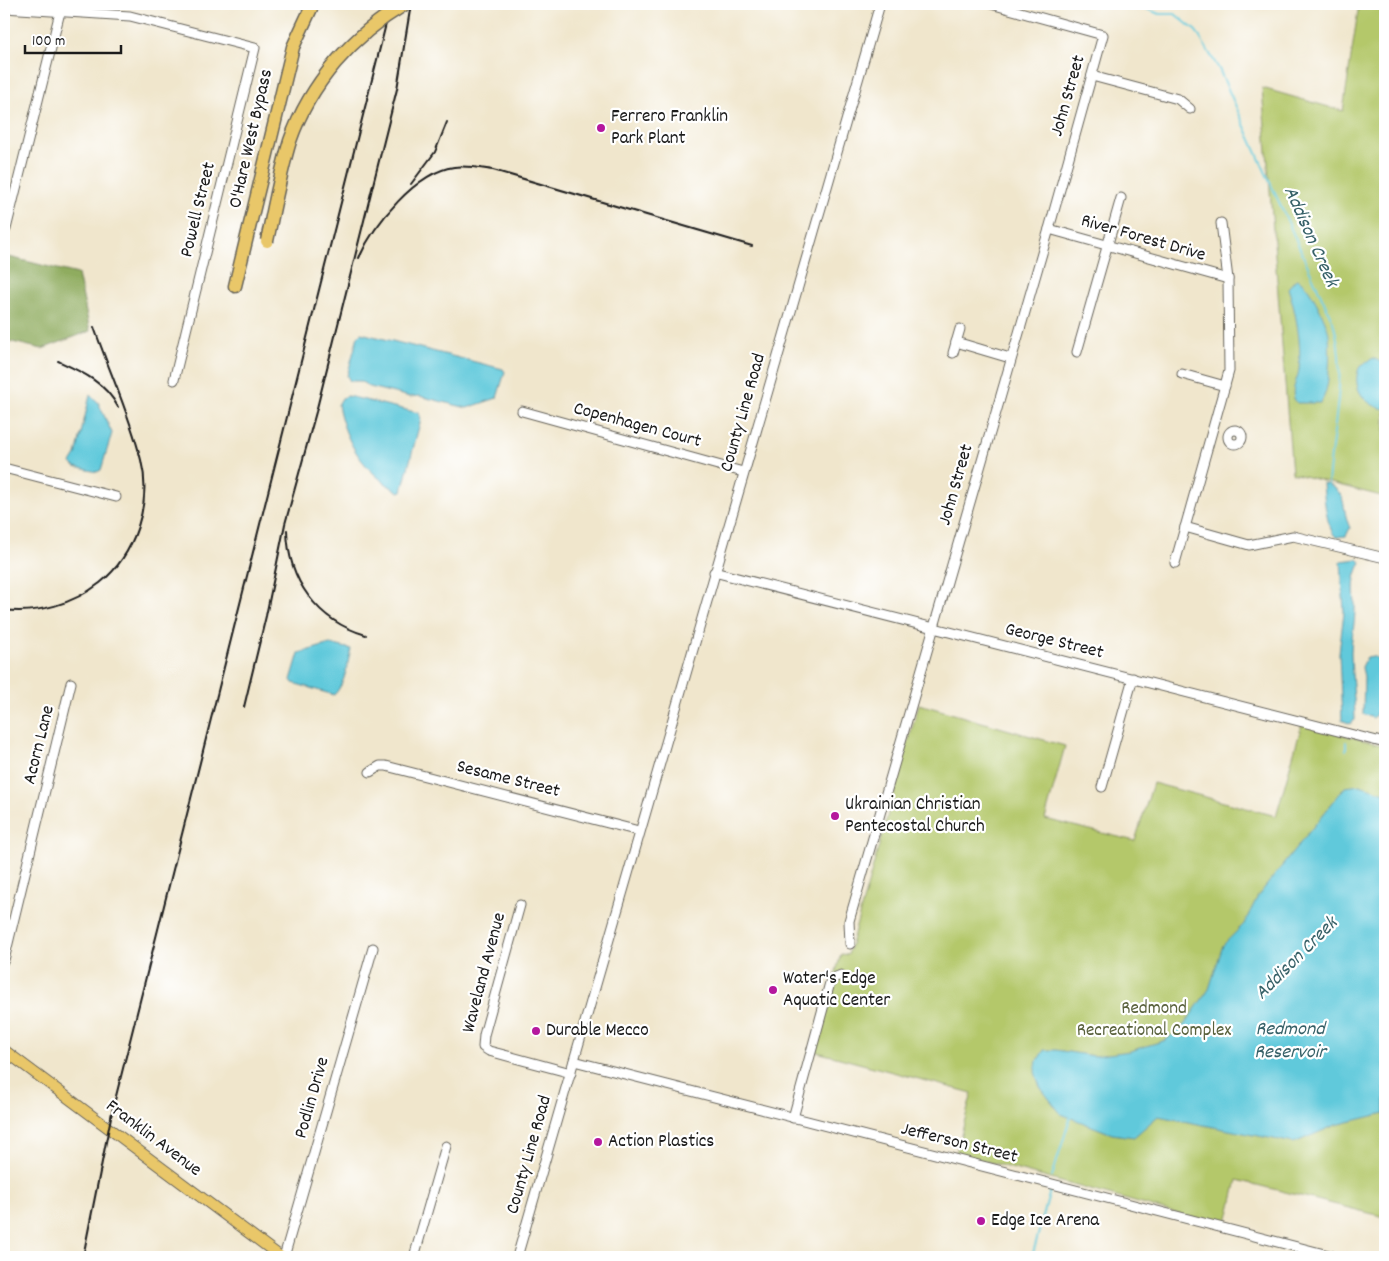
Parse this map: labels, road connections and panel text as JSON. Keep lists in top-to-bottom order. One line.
{"streets":{"highway":["O'Hare West Bypass"],"main road":["Franklin Avenue"],"street":["John Street","Powell Street","River Forest Drive","County Line Road","Copenhagen Court","George Street","Acorn Lane","Sesame Street","Waveland Avenue","Podlin Drive","Jefferson Street"]},"crossings":[["John Street","River Forest Drive"],["John Street","George Street"],["County Line Road","Copenhagen Court"],["County Line Road","George Street"],["County Line Road","Sesame Street"],["County Line Road","Waveland Avenue"],["County Line Road","Jefferson Street"],["Podlin Drive","Franklin Avenue"]],"water":["Addison Creek","Redmond Reservoir"],"parks":["Redmond Recreational Complex"],"places":["Ferrero Franklin Park Plant","Ukrainian Christian Pentecostal Church","Water's Edge Aquatic Center","Durable Mecco","Action Plastics","Edge Ice Arena"],"scale_bar":"100 m"}
